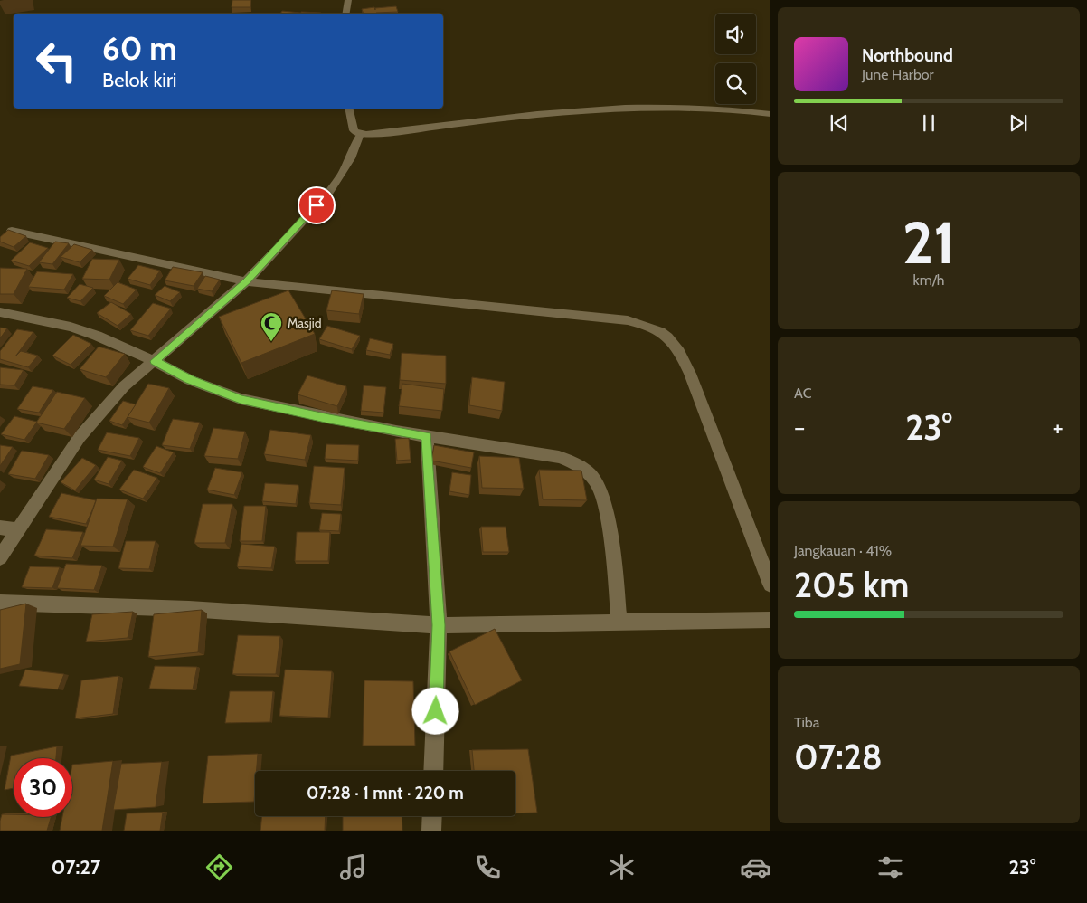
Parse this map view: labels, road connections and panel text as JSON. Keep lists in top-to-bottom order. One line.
{"places":{"mosque":["Masjid"]},"page":{"turn":["60 m","Belok kiri"],"song":["Northbound","June Harbor"],"tile":[["21","km/h"],"AC",["Jangkauan · 41%","205 km"],["Tiba","07:28"]],"heat":["−","23°","+"],"limit":"30","trip":"07:28 · 1 mnt · 220 m","tabs":["07:27","23°"]}}
